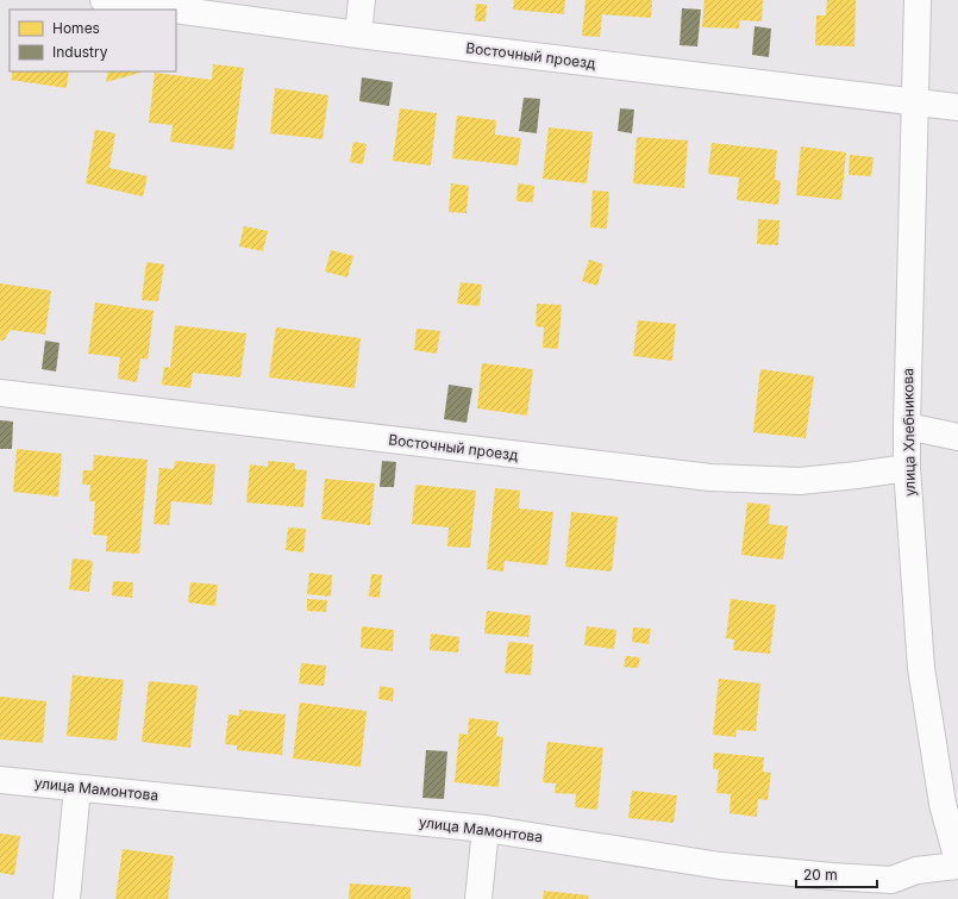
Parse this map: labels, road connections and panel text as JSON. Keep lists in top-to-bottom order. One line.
{"streets":{"street":["Восточный проезд","улица Хлебникова","улица Мамонтова"]},"crossings":[["Восточный проезд","улица Хлебникова"]],"legend":["Homes","Industry"],"scale_bar":"20 m"}
